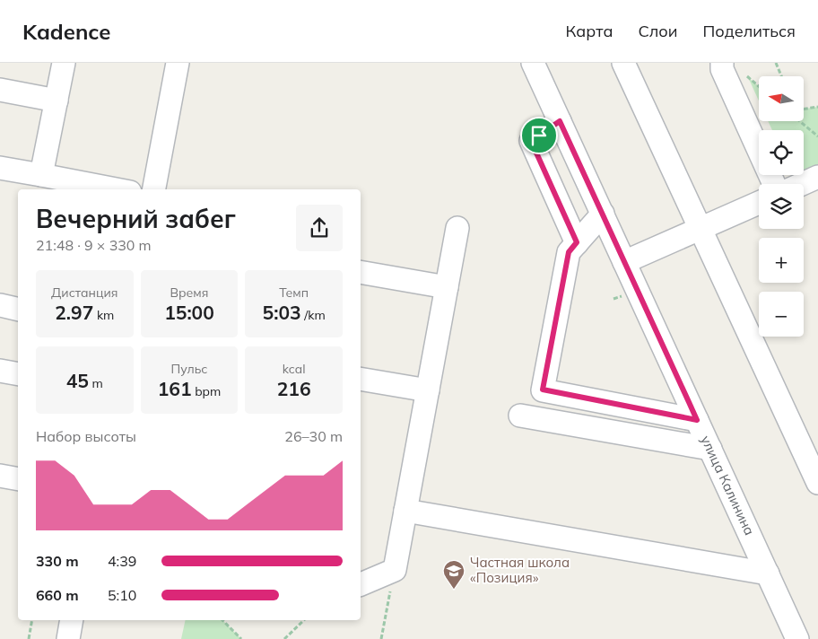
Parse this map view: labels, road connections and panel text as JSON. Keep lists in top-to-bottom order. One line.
{"streets":{"street":["улица Калинина"]},"places":{"school or university":["Частная школа «Позиция»"]},"north":"left","page":{"header":"Kadence","nav":["Карта","Слои","Поделиться"],"map_buttons":["+","−"],"heading":["Вечерний забег","21:48 · 9 × 330 m"],"stats":[["Дистанция","2.97 km"],["Время","15:00"],["Темп","5:03 /km"],["45 m"],["Пульс","161 bpm"],["kcal","216"]],"chart":["Набор высоты","26–30 m"],"list":[{"name":"330 m","note":"4:39"},{"name":"660 m","note":"5:10"}]}}
